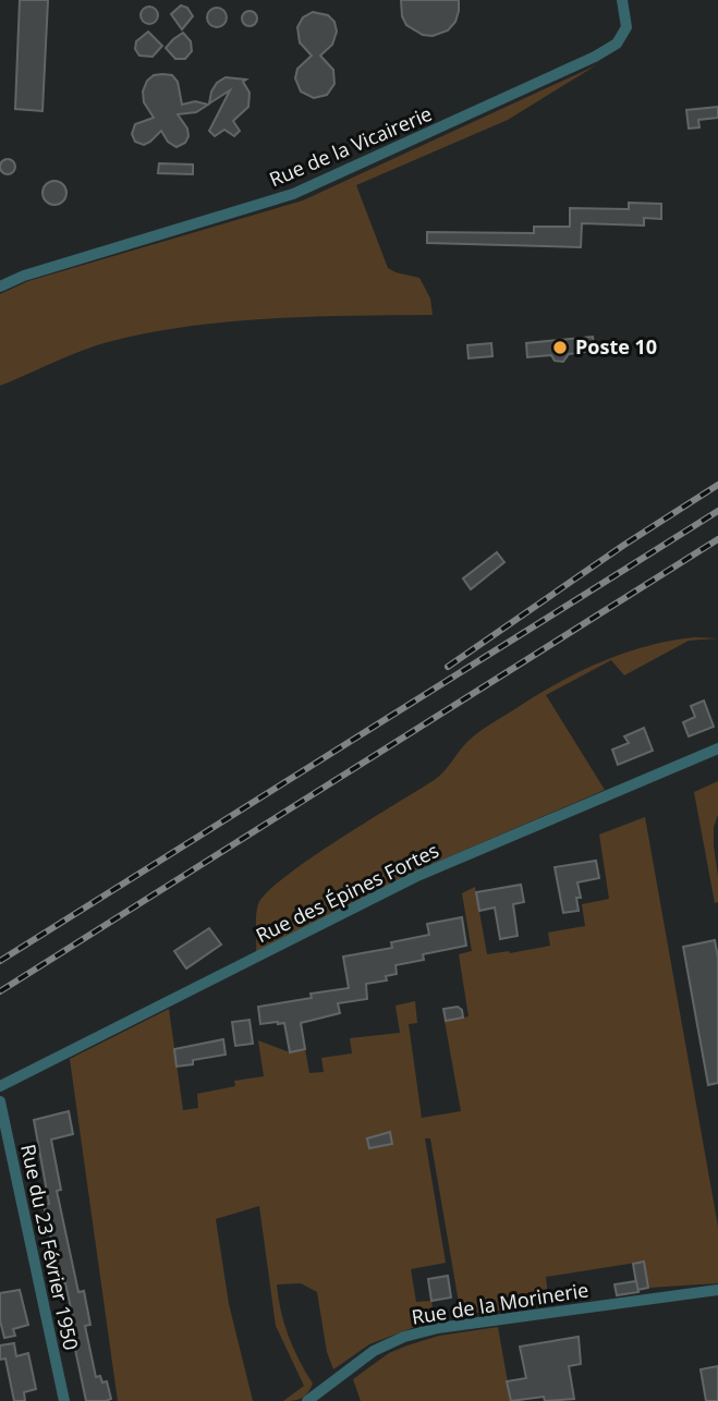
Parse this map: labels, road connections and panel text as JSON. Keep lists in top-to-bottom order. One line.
{"streets":{"street":["Rue de la Vicairerie","Rue des Épines Fortes","Rue du 23 Février 1950","Rue de la Morinerie"]},"places":["Poste 10"]}
